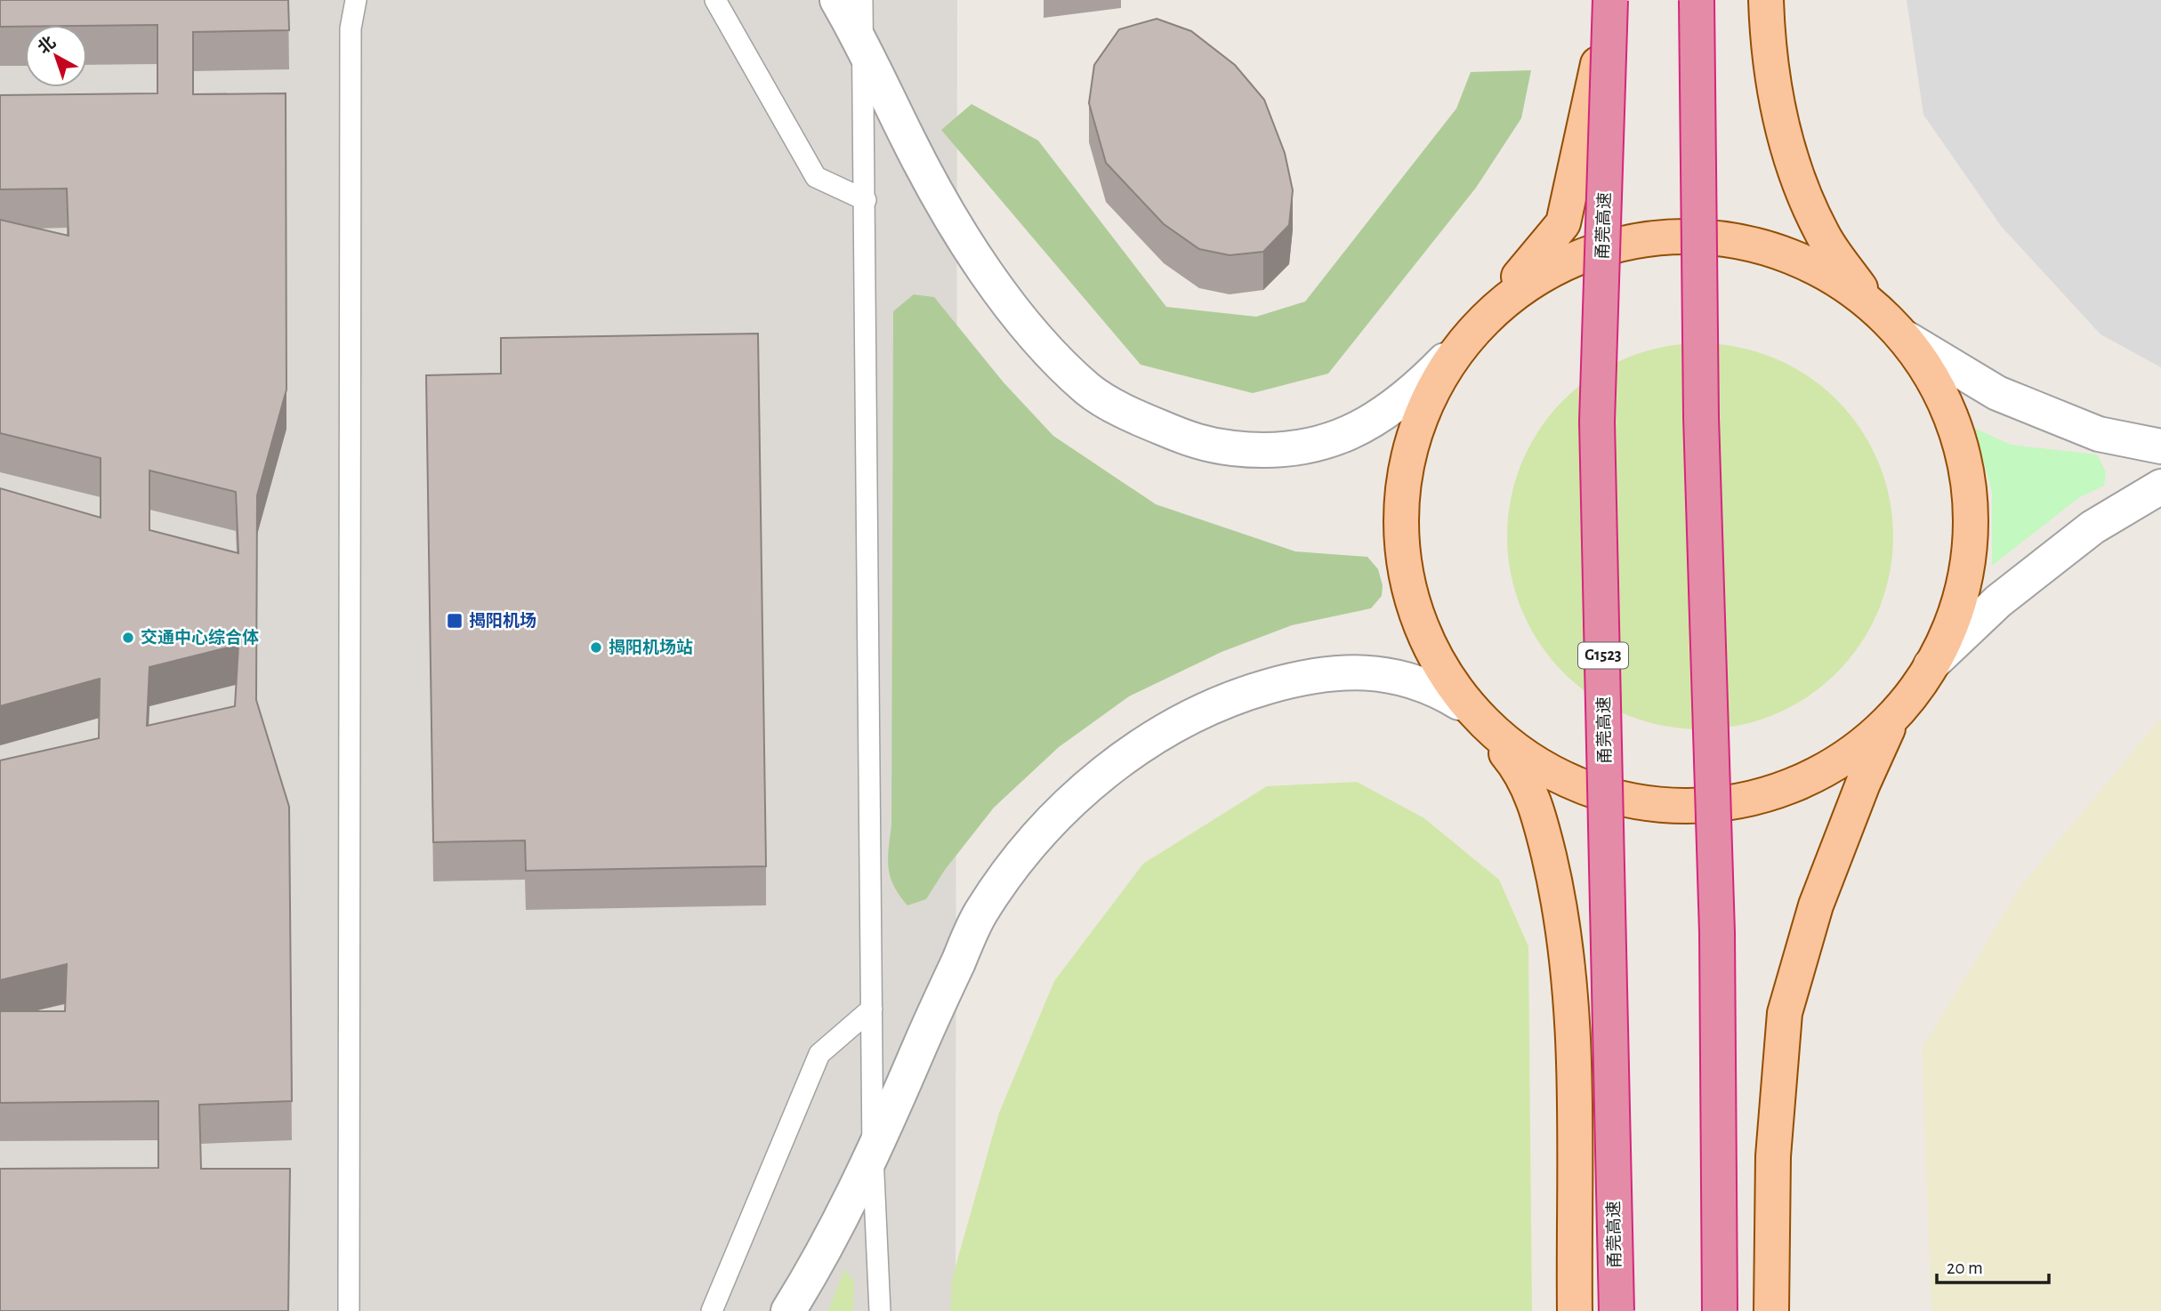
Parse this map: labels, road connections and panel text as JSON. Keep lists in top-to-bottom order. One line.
{"streets":{"highway":["甬莞高速","G1523"]},"places":{"transit":["揭阳机场"],"other":["交通中心综合体","揭阳机场站"]},"scale_bar":"20 m","north":"top left"}
